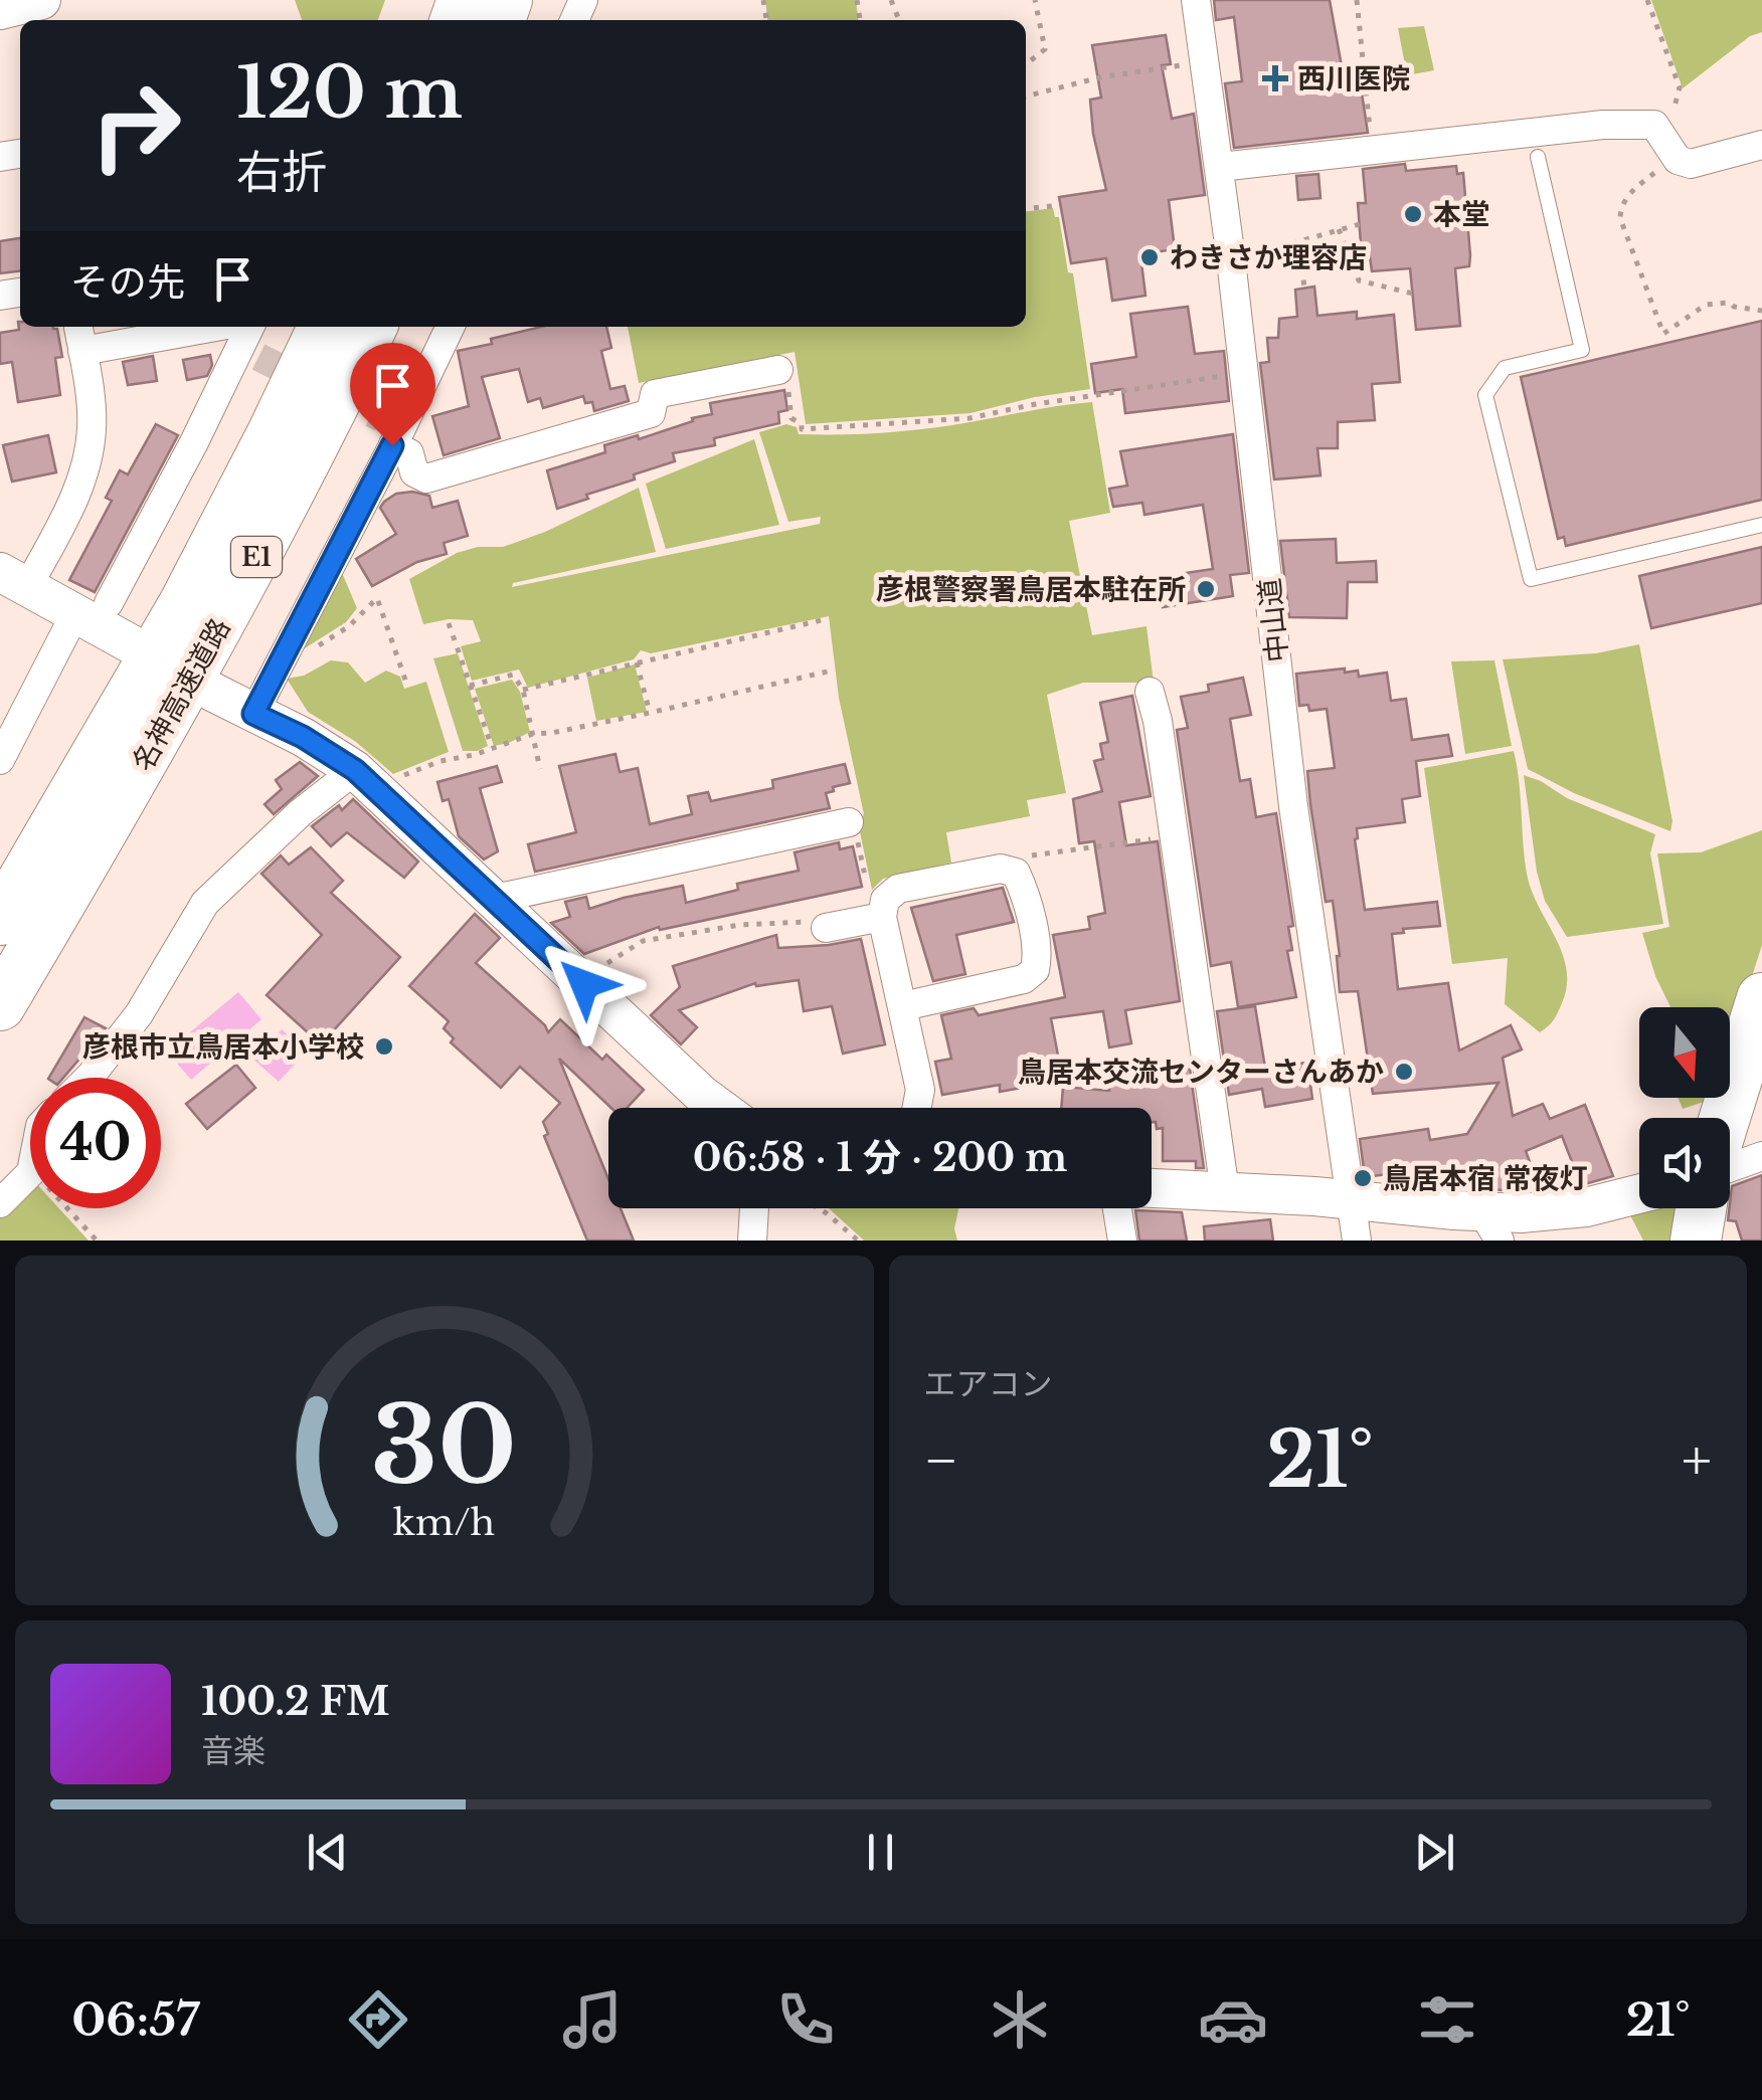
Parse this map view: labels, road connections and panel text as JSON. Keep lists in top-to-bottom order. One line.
{"streets":{"highway":["E1","名神高速道路"],"street":["中山道"]},"places":{"health":["西川医院"],"other":["本堂","わきさか理容店","彦根警察署鳥居本駐在所","彦根市立鳥居本小学校","鳥居本交流センターさんあか","鳥居本宿 常夜灯"]},"north":"bottom","page":{"turn":["120 m","右折"],"then":"その先","limit":"40","trip":"06:58 · 1 分 · 200 m","tile":"エアコン","heat":["−","21°","+"],"song":["100.2 FM","音楽"],"tabs":["06:57","21°"],"gauge":["30","km/h"]}}
